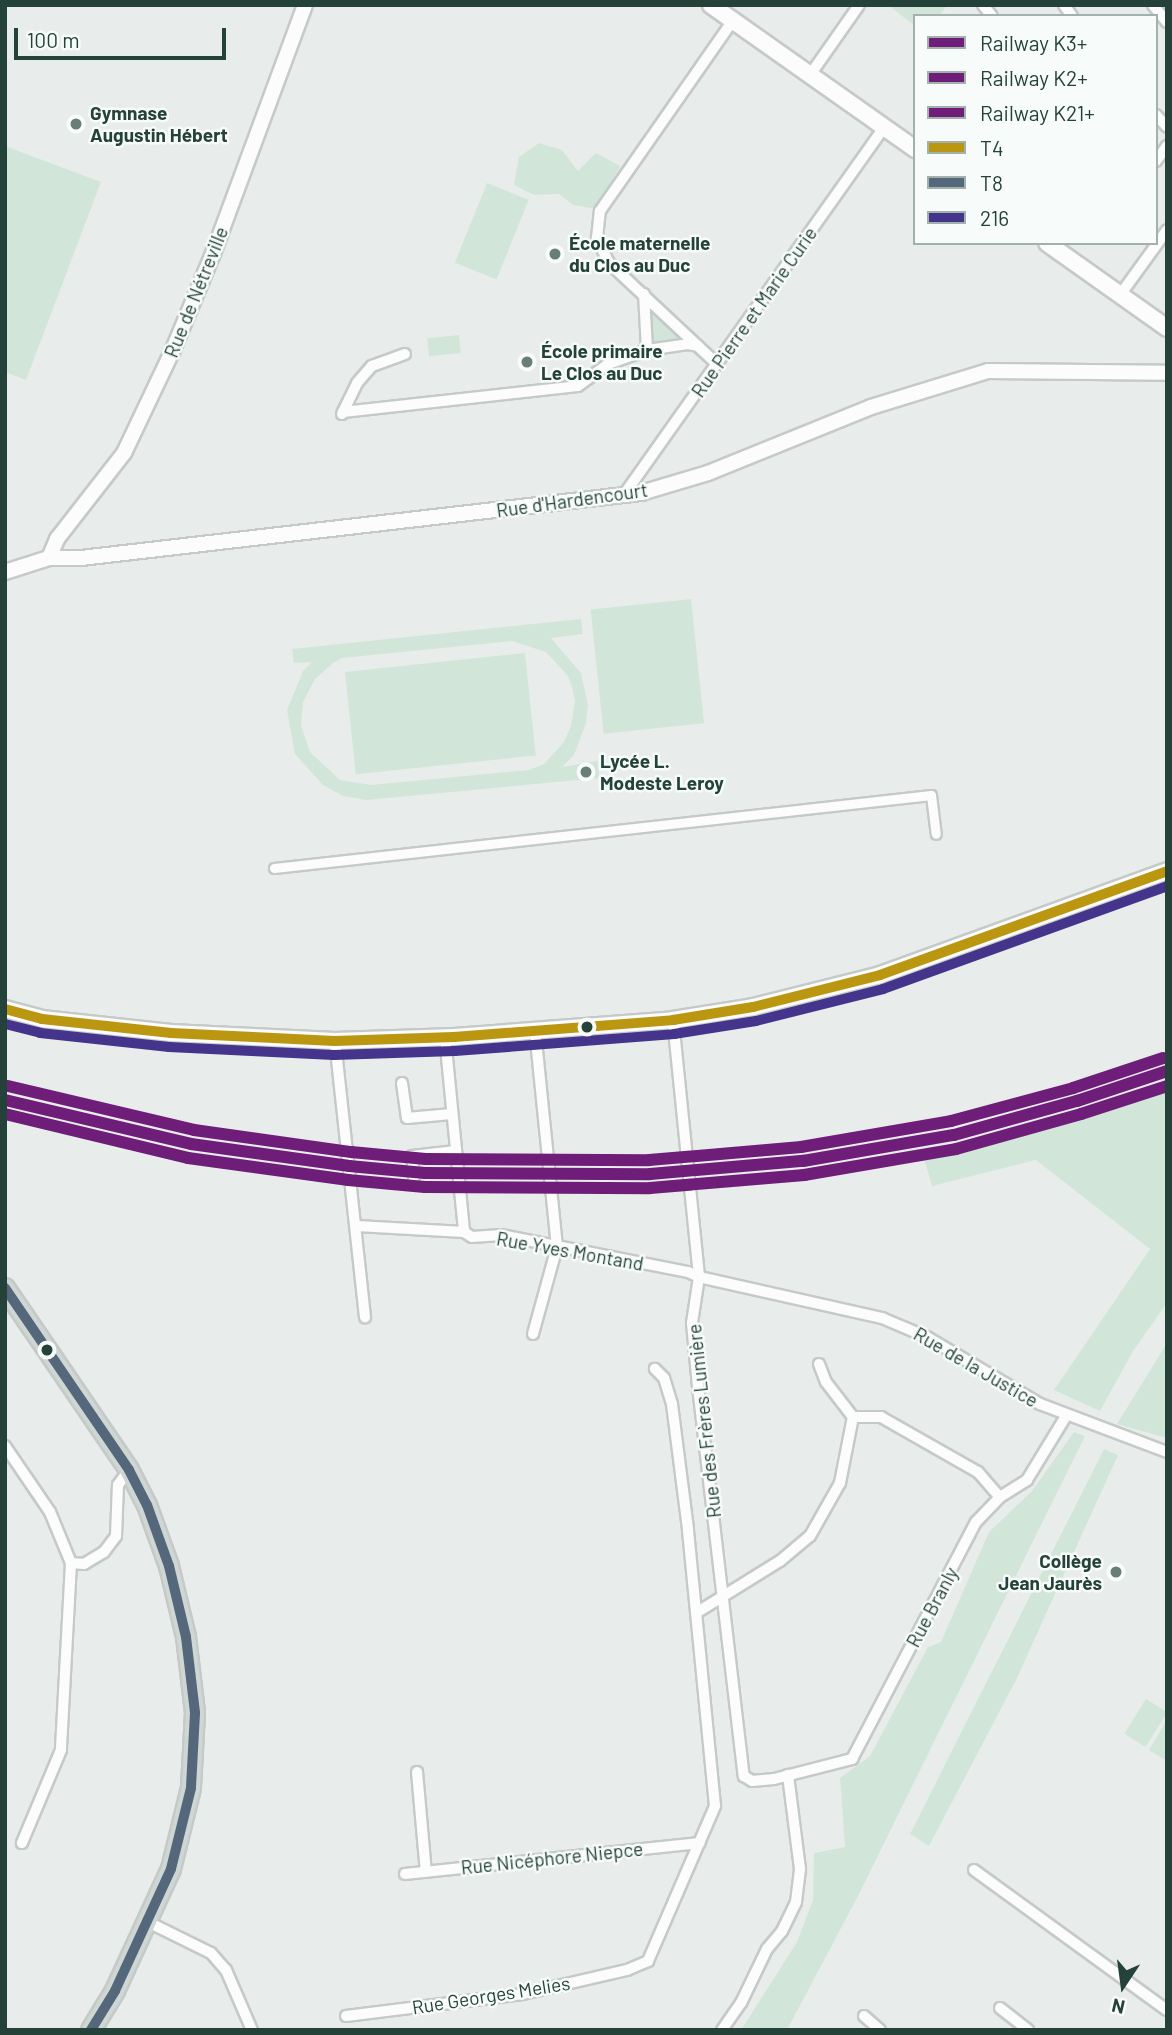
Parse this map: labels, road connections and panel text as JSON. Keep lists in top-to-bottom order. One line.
{"streets":{"street":["Rue de Nétreville","Rue Pierre et Marie Curie","Rue d'Hardencourt","Rue Yves Montand","Rue de la Justice","Rue des Frères Lumière","Rue Branly","Rue Nicéphore Niepce","Rue Georges Melies"]},"crossings":[["Rue de Nétreville","Rue d'Hardencourt"],["Rue Pierre et Marie Curie","Rue d'Hardencourt"],["Rue Yves Montand","Rue de la Justice"],["Rue Yves Montand","Rue des Frères Lumière"],["Rue de la Justice","Rue des Frères Lumière"],["Rue de la Justice","Rue Branly"],["Rue des Frères Lumière","Rue Branly"],["Rue Nicéphore Niepce","Rue Georges Melies"]],"places":["Gymnase Augustin Hébert","École maternelle du Clos au Duc","École primaire Le Clos au Duc","Lycée L. Modeste Leroy","Collège Jean Jaurès"],"lines":["transit line T4","transit line 216","rail line K21+","rail line K3+","rail line K2+","transit line T8"],"legend":["Railway K3+","Railway K2+","Railway K21+","T4","T8","216"],"scale_bar":"100 m","north":"bottom"}
